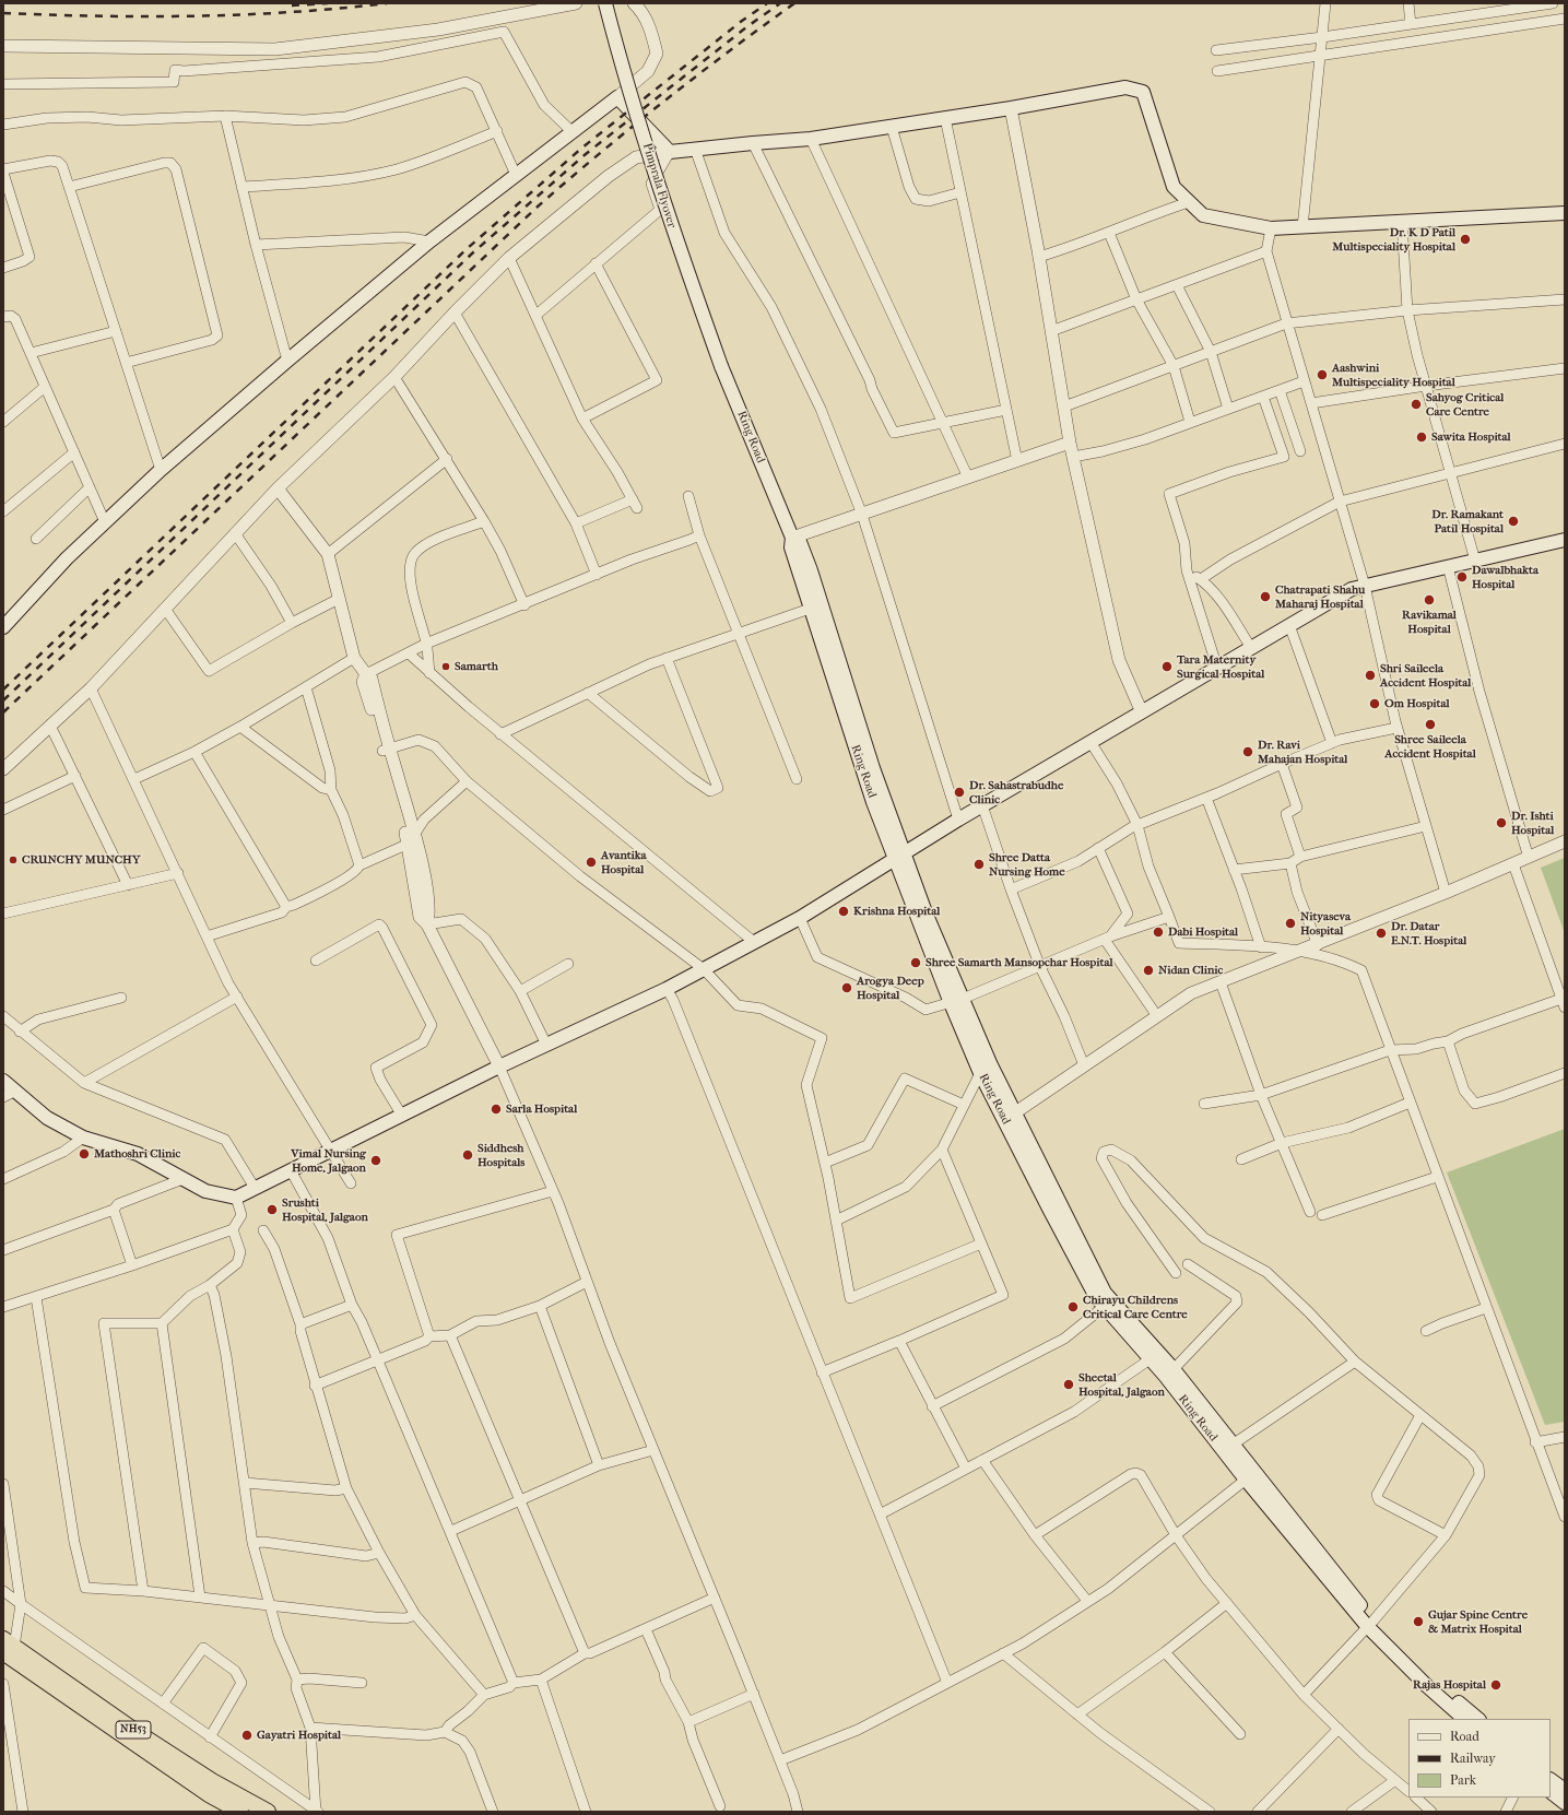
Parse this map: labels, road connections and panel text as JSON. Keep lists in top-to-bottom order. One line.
{"streets":{"highway":["NH53"],"main road":["Pimprala Flyover","Ring Road"]},"crossings":[["Pimprala Flyover","Ring Road"]],"places":["Dr. K D Patil Multispeciality Hospital","Aashwini Multispeciality Hospital","Sahyog Critical Care Centre","Sawita Hospital","Dr. Ramakant Patil Hospital","Dawalbhakta Hospital","Chatrapati Shahu Maharaj Hospital","Ravikamal Hospital","Samarth","Tara Maternity Surgical Hospital","Shri Saileela Accident Hospital","Om Hospital","Shree Saileela Accident Hospital","Dr. Ravi Mahajan Hospital","Dr. Sahastrabudhe Clinic","Dr. Ishti Hospital","CRUNCHY MUNCHY","Avantika Hospital","Shree Datta Nursing Home","Krishna Hospital","Nityaseva Hospital","Dabi Hospital","Dr. Datar E.N.T. Hospital","Shree Samarth Mansopchar Hospital","Nidan Clinic","Arogya Deep Hospital","Sarla Hospital","Mathoshri Clinic","Siddhesh Hospitals","Vimal Nursing Home, Jalgaon","Srushti Hospital, Jalgaon","Chirayu Childrens Critical Care Centre","Sheetal Hospital, Jalgaon","Gujar Spine Centre & Matrix Hospital","Rajas Hospital","Gayatri Hospital"],"legend":["Road","Railway","Park"]}
